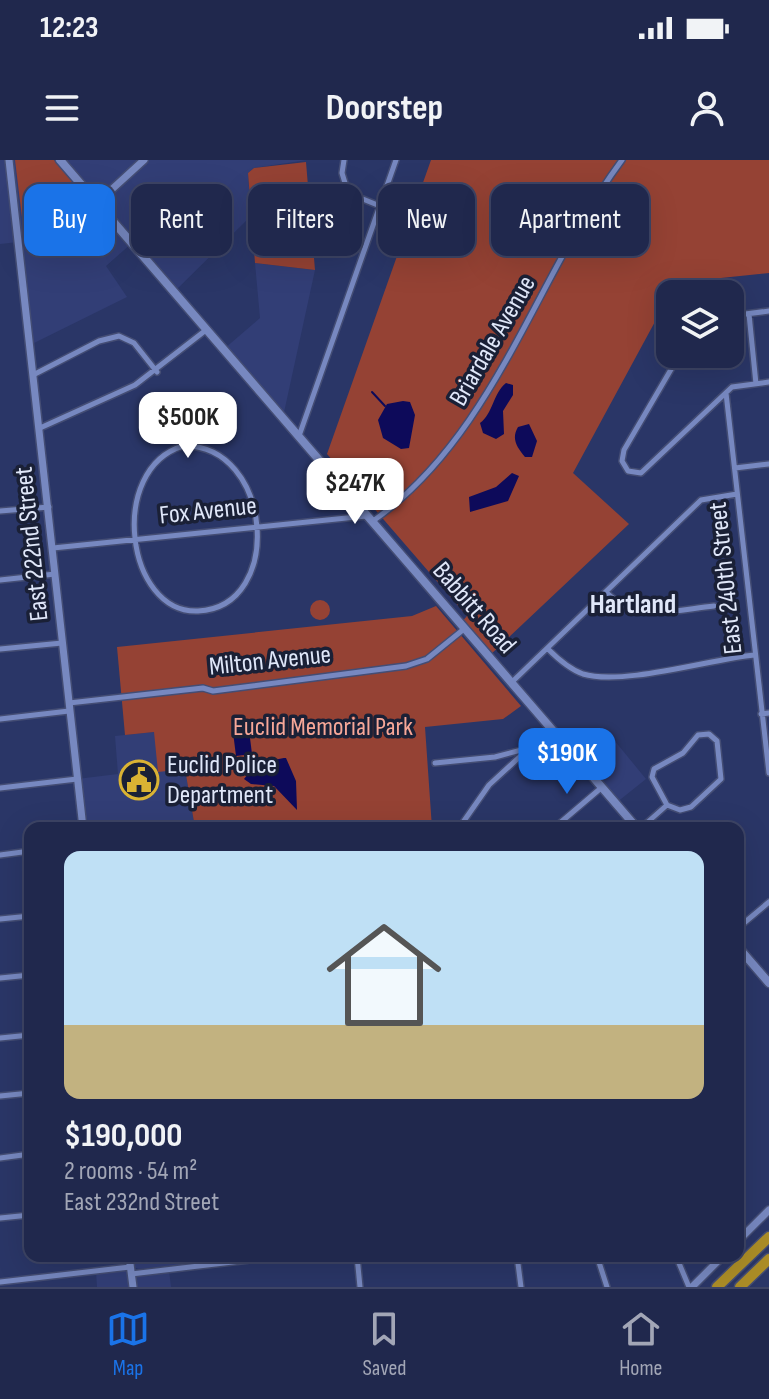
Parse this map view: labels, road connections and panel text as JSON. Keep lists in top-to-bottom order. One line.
{"streets":{"main road":["Babbitt Road"],"street":["Briardale Avenue","Fox Avenue","East 222nd Street","East 240th Street","Milton Avenue"]},"crossings":[["Briardale Avenue","Fox Avenue"],["Briardale Avenue","Babbitt Road"],["Fox Avenue","East 222nd Street"],["Fox Avenue","Babbitt Road"],["East 222nd Street","Milton Avenue"],["Babbitt Road","Milton Avenue"]],"districts":["Hartland"],"parks":["Euclid Memorial Park"],"places":{"public building":["Euclid Police Department"]},"page":{"status":"12:23","header":"Doorstep","chip":["Buy","Rent","Filters","New","Apartment"],"price":["$500K","$247K","$190K"],"list":[{"name":"$190,000","note":"2 rooms · 54 m² · East 232nd Street"}],"tabs":["Map","Saved","Home"]}}
